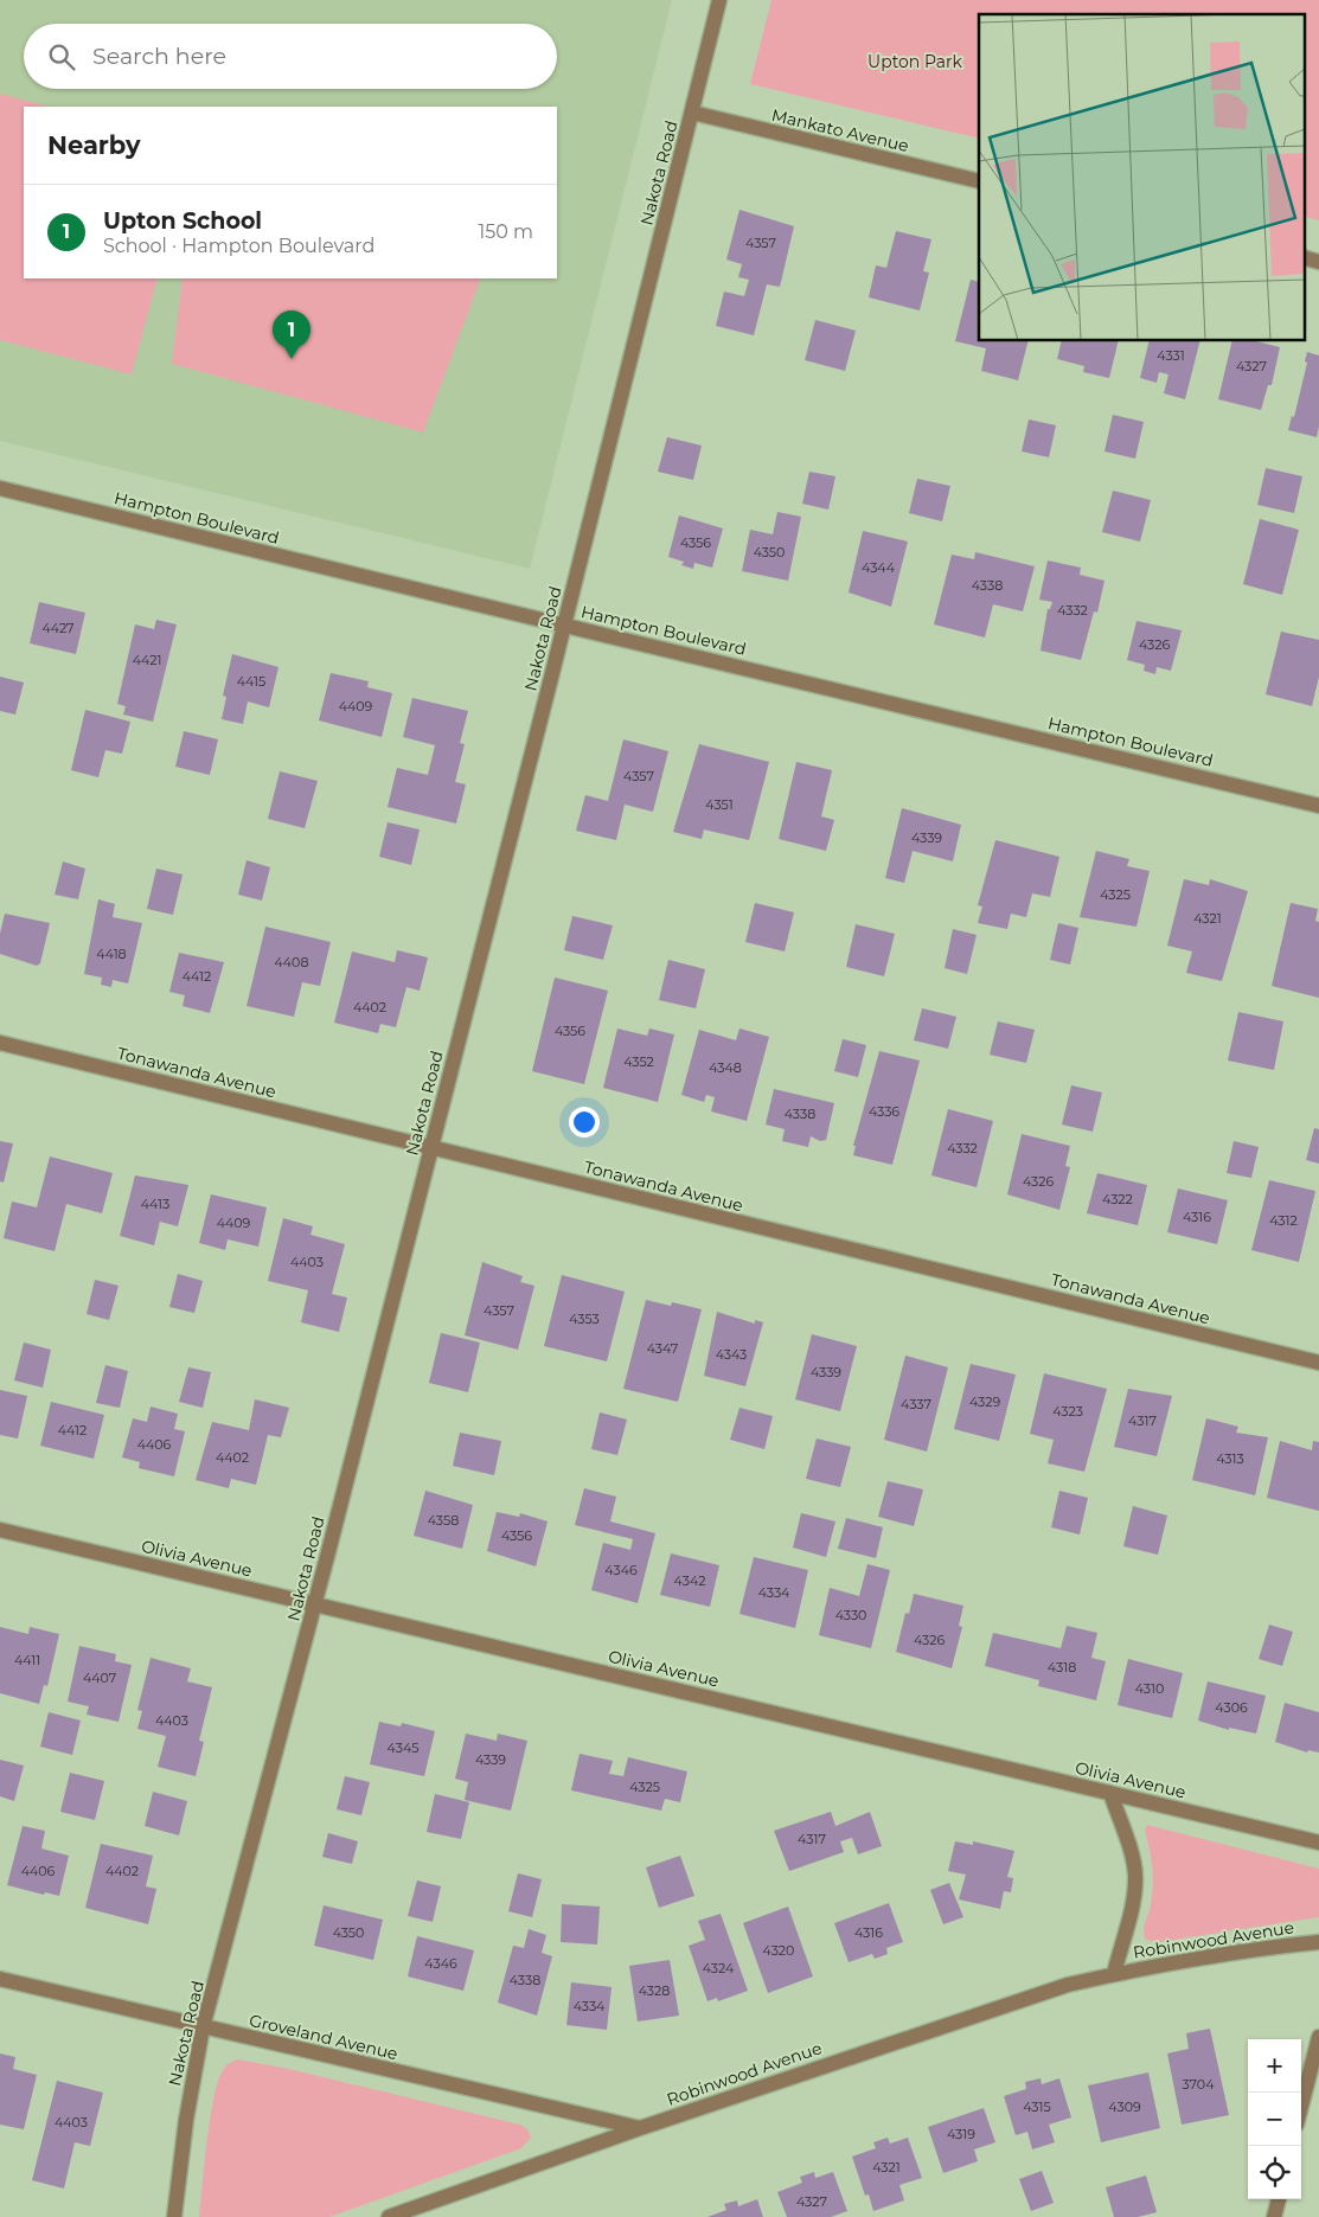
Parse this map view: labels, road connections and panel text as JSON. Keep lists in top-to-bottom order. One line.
{"streets":{"street":["Mankato Avenue","Nakota Road","Hampton Boulevard","Tonawanda Avenue","Olivia Avenue","Robinwood Avenue","Groveland Avenue"]},"crossings":[["Mankato Avenue","Nakota Road"],["Nakota Road","Hampton Boulevard"],["Nakota Road","Tonawanda Avenue"],["Nakota Road","Olivia Avenue"],["Nakota Road","Groveland Avenue"],["Olivia Avenue","Robinwood Avenue"],["Robinwood Avenue","Groveland Avenue"]],"parks":["Upton Park"],"house_numbers":["4357","4331","4327","4356","4350","4344","4338","4332","4427","4326","4421","4415","4409","4357","4351","4339","4325","4321","4418","4408","4412","4402","4356","4352","4348","4336","4338","4332","4326","4322","4413","4316","4312","4409","4403","4357","4353","4347","4343","4339","4329","4337","4323","4317","4412","4406","4402","4313","4358","4356","4346","4342","4334","4330","4326","4411","4318","4407","4310","4306","4403","4345","4339","4325","4317","4406","4402","4350","4316","4320","4346","4324","4338","4328","4334","3704","4315","4309","4403","4319","4321","4327"],"page":{"search":"Search here","heading":"Nearby","list":[{"mark":"1","name":"Upton School","note":"School · Hampton Boulevard","value":"150 m"}],"pins":"1","map_buttons":["+","−"]}}
